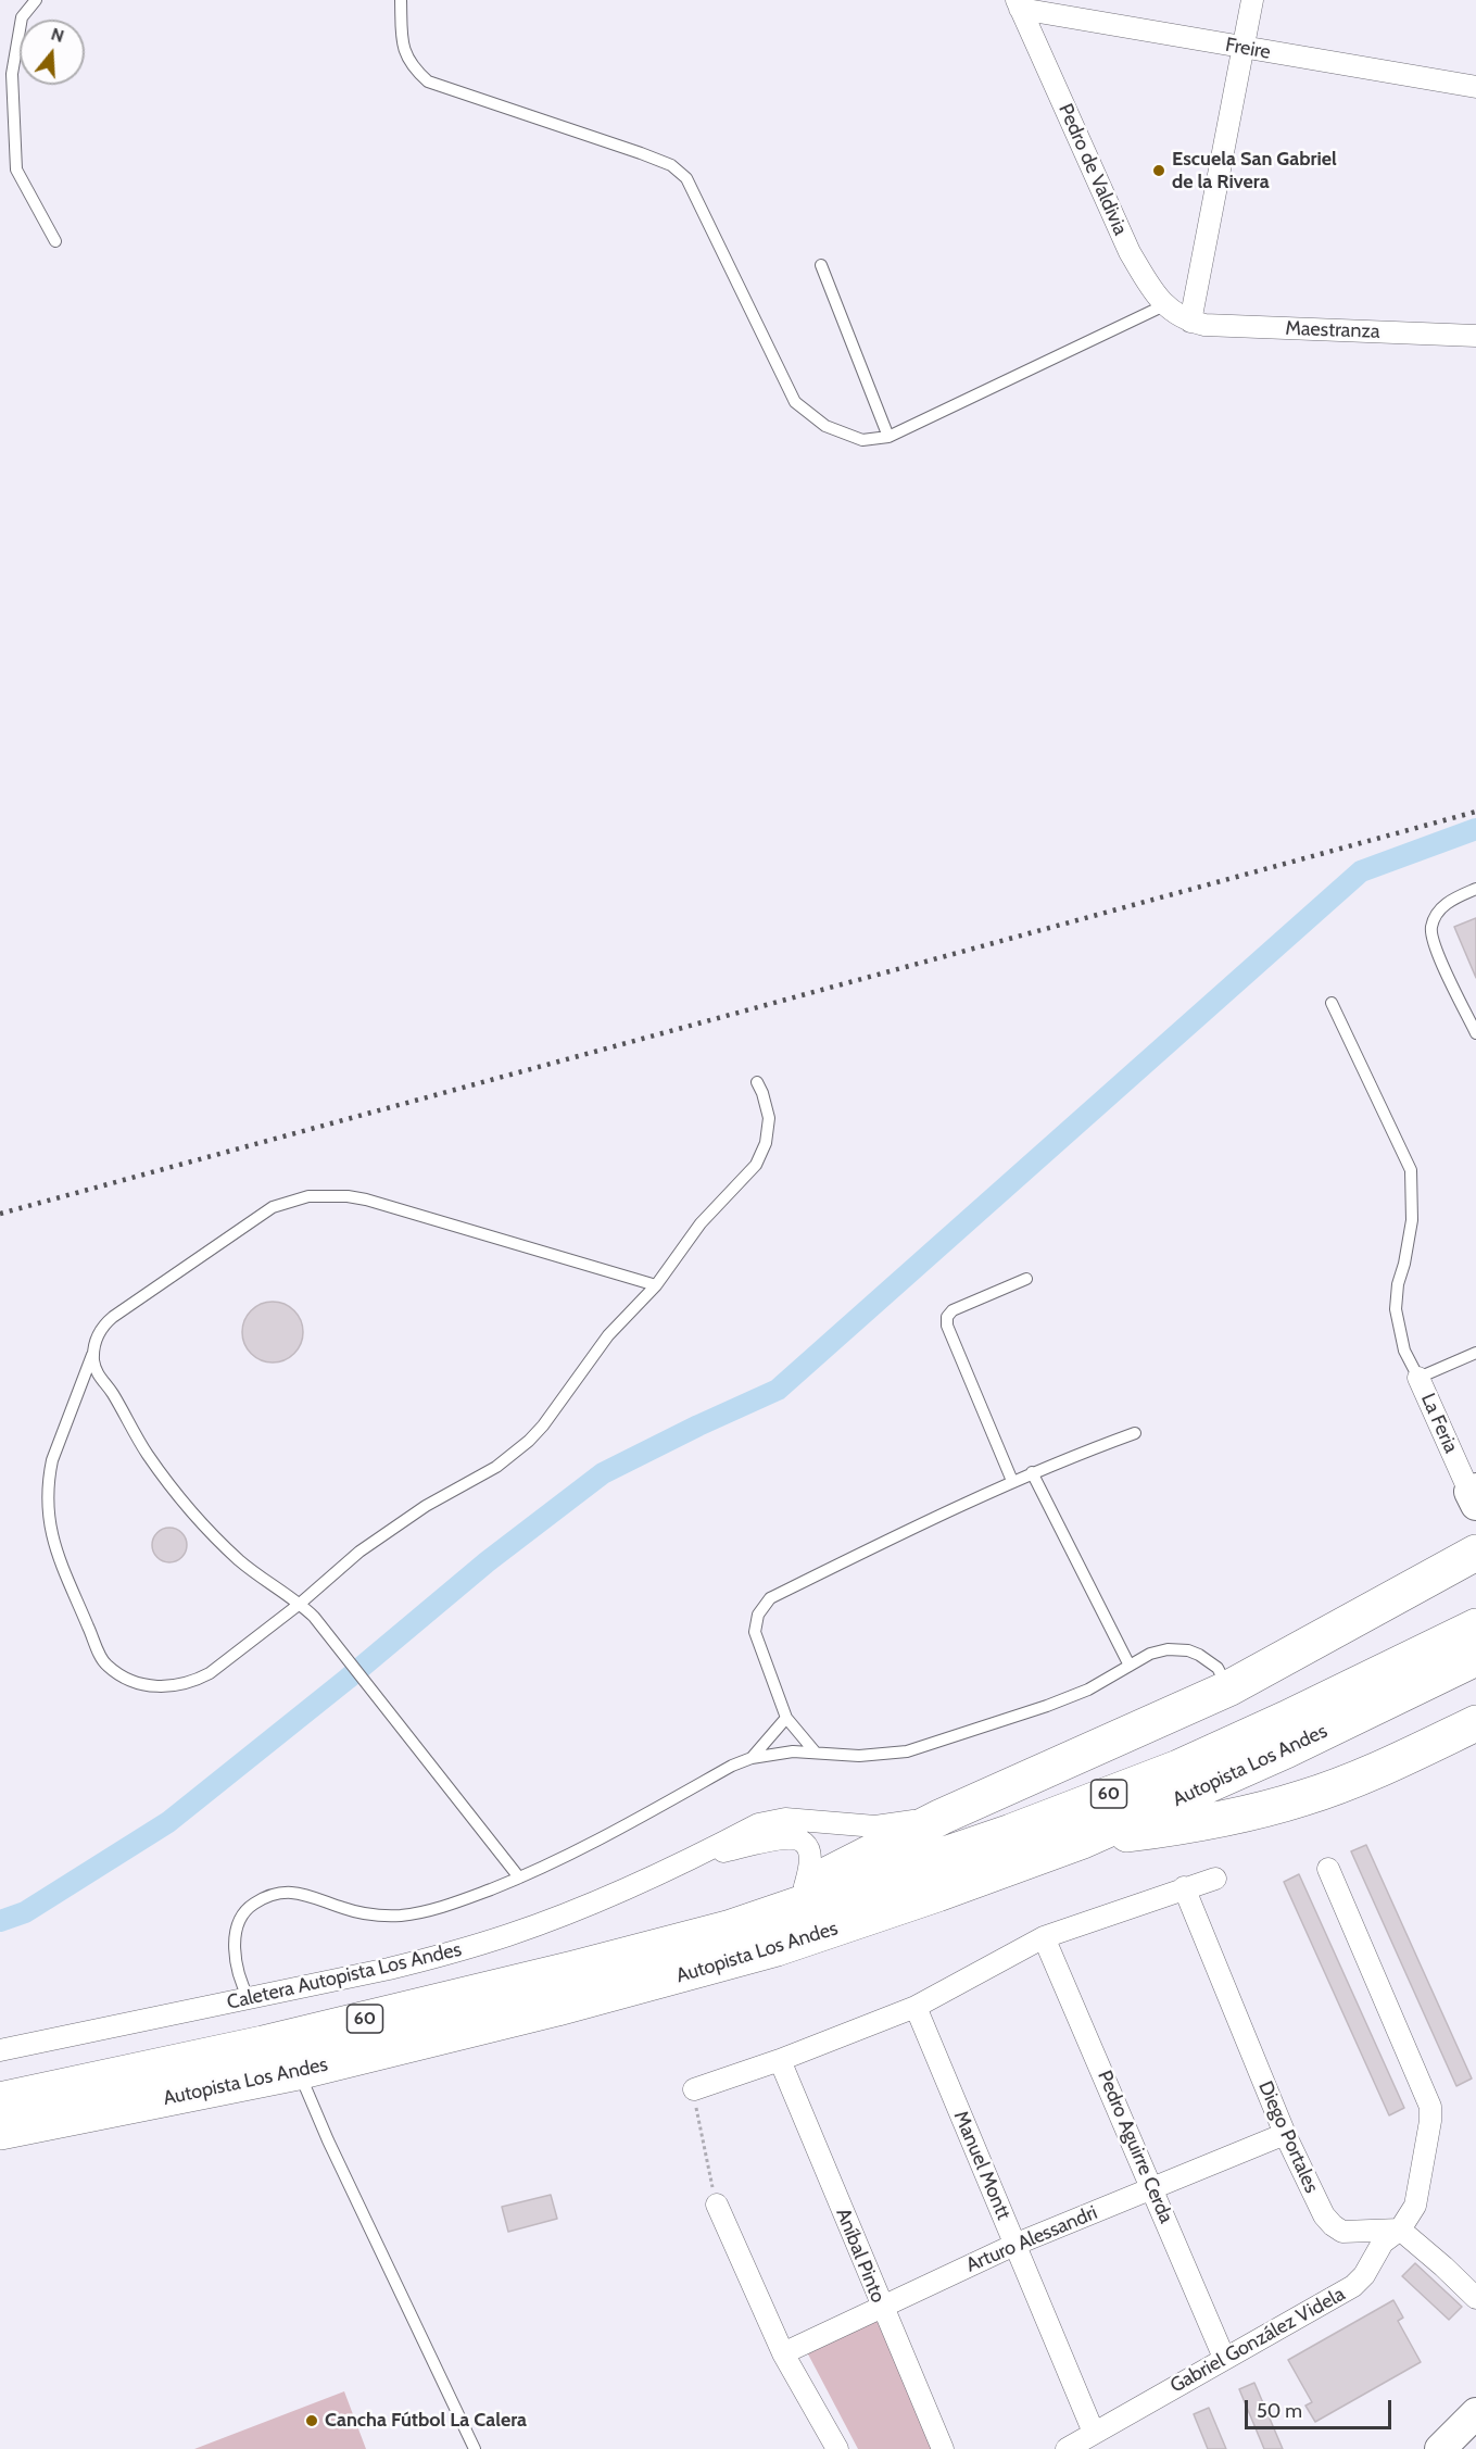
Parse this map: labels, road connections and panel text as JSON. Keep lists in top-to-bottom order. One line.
{"streets":{"highway":["Autopista Los Andes","60"],"street":["Freire","Pedro de Valdivia","Maestranza","La Feria","Caletera Autopista Los Andes","Diego Portales","Pedro Aguirre Cerda","Manuel Montt","Arturo Alessandri","Aníbal Pinto","Gabriel González Videla"]},"crossings":[["Freire","Pedro de Valdivia"],["Pedro de Valdivia","Maestranza"],["Diego Portales","Arturo Alessandri"],["Diego Portales","Gabriel González Videla"],["Pedro Aguirre Cerda","Arturo Alessandri"],["Pedro Aguirre Cerda","Gabriel González Videla"],["Manuel Montt","Arturo Alessandri"],["Manuel Montt","Gabriel González Videla"],["Arturo Alessandri","Aníbal Pinto"]],"places":["Escuela San Gabriel de la Rivera","Cancha Fútbol La Calera"],"scale_bar":"50 m","north":"top"}
